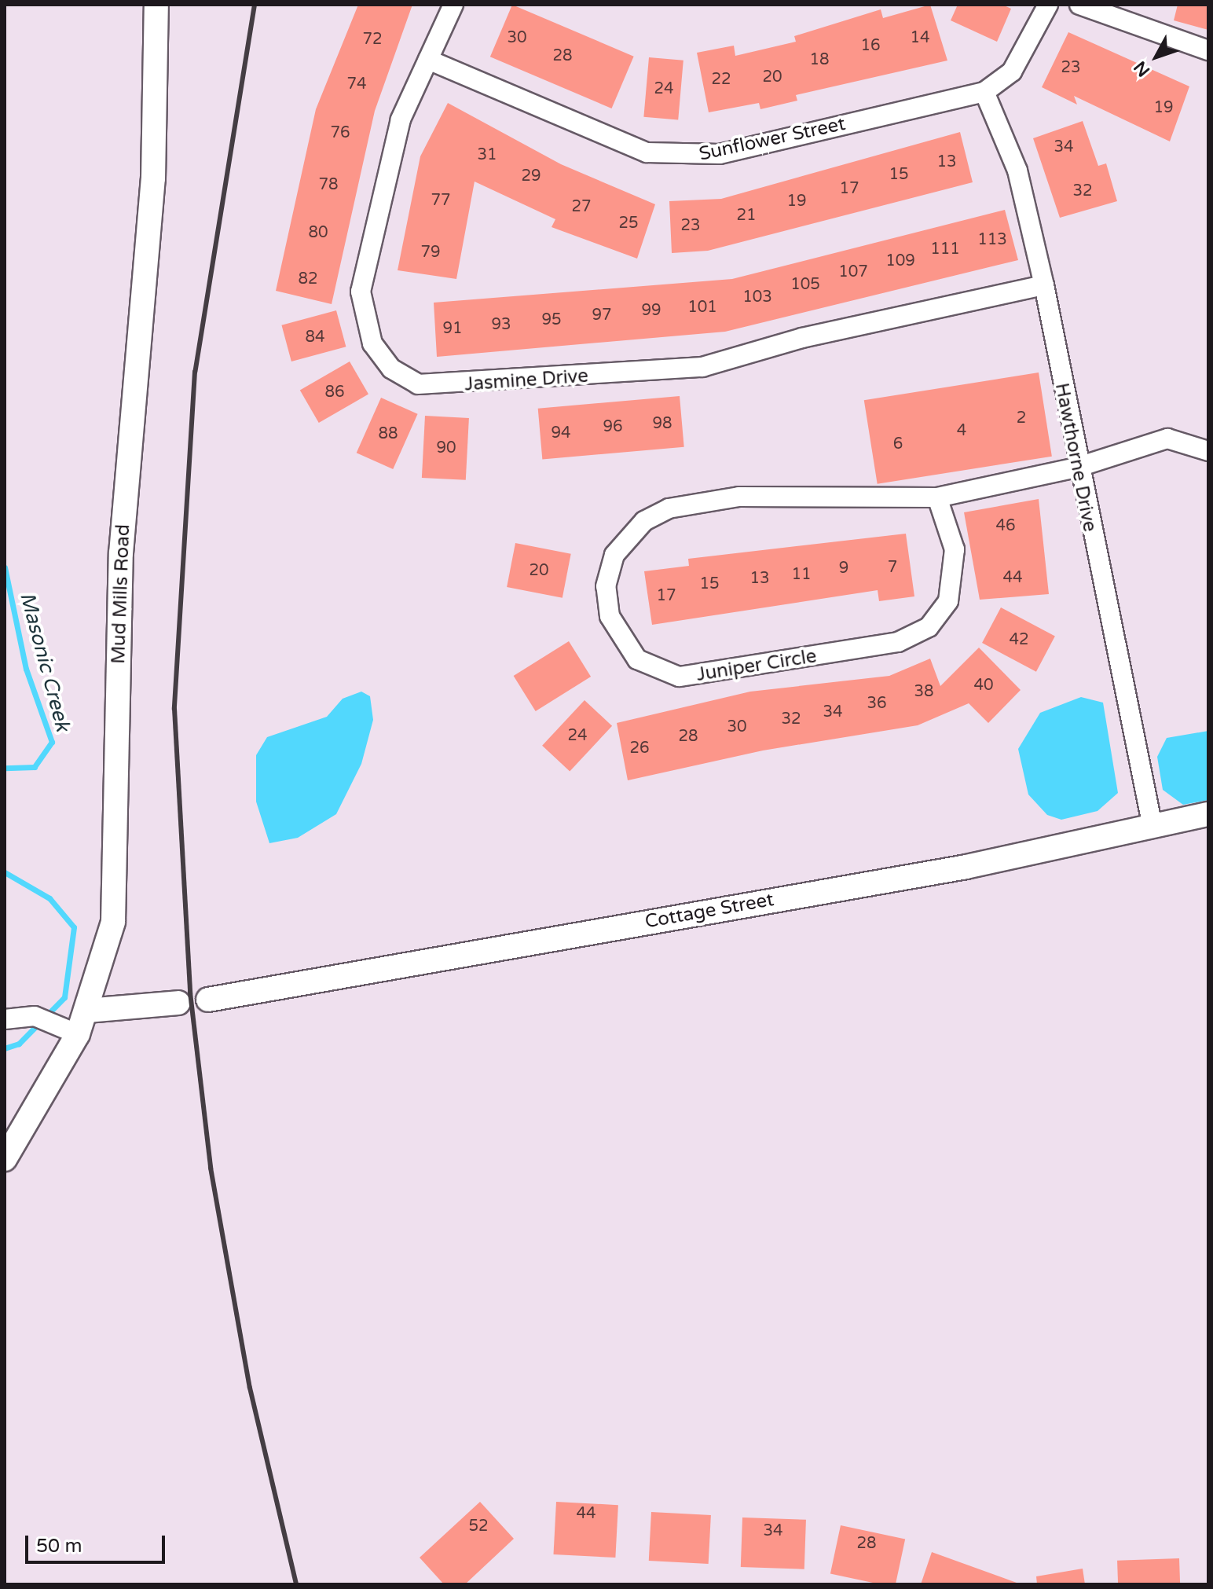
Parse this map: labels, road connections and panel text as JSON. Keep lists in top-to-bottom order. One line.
{"streets":{"street":["Sunflower Street","Jasmine Drive","Hawthorne Drive","Mud Mills Road","Juniper Circle","Cottage Street"]},"crossings":[["Sunflower Street","Jasmine Drive"],["Sunflower Street","Hawthorne Drive"],["Jasmine Drive","Hawthorne Drive"],["Hawthorne Drive","Juniper Circle"],["Hawthorne Drive","Cottage Street"]],"water":["Masonic Creek"],"house_numbers":["30","14","72","16","28","18","23","20","22","74","24","19","76","34","31","13","15","29","78","17","32","77","19","27","21","25","23","80","113","111","79","109","107","82","105","103","101","99","97","95","93","91","84","86","2","98","96","4","94","88","6","90","46","7","9","20","11","44","13","15","17","42","40","38","36","34","32","30","24","28","26","44","52","34","28"],"scale_bar":"50 m","north":"bottom left"}
